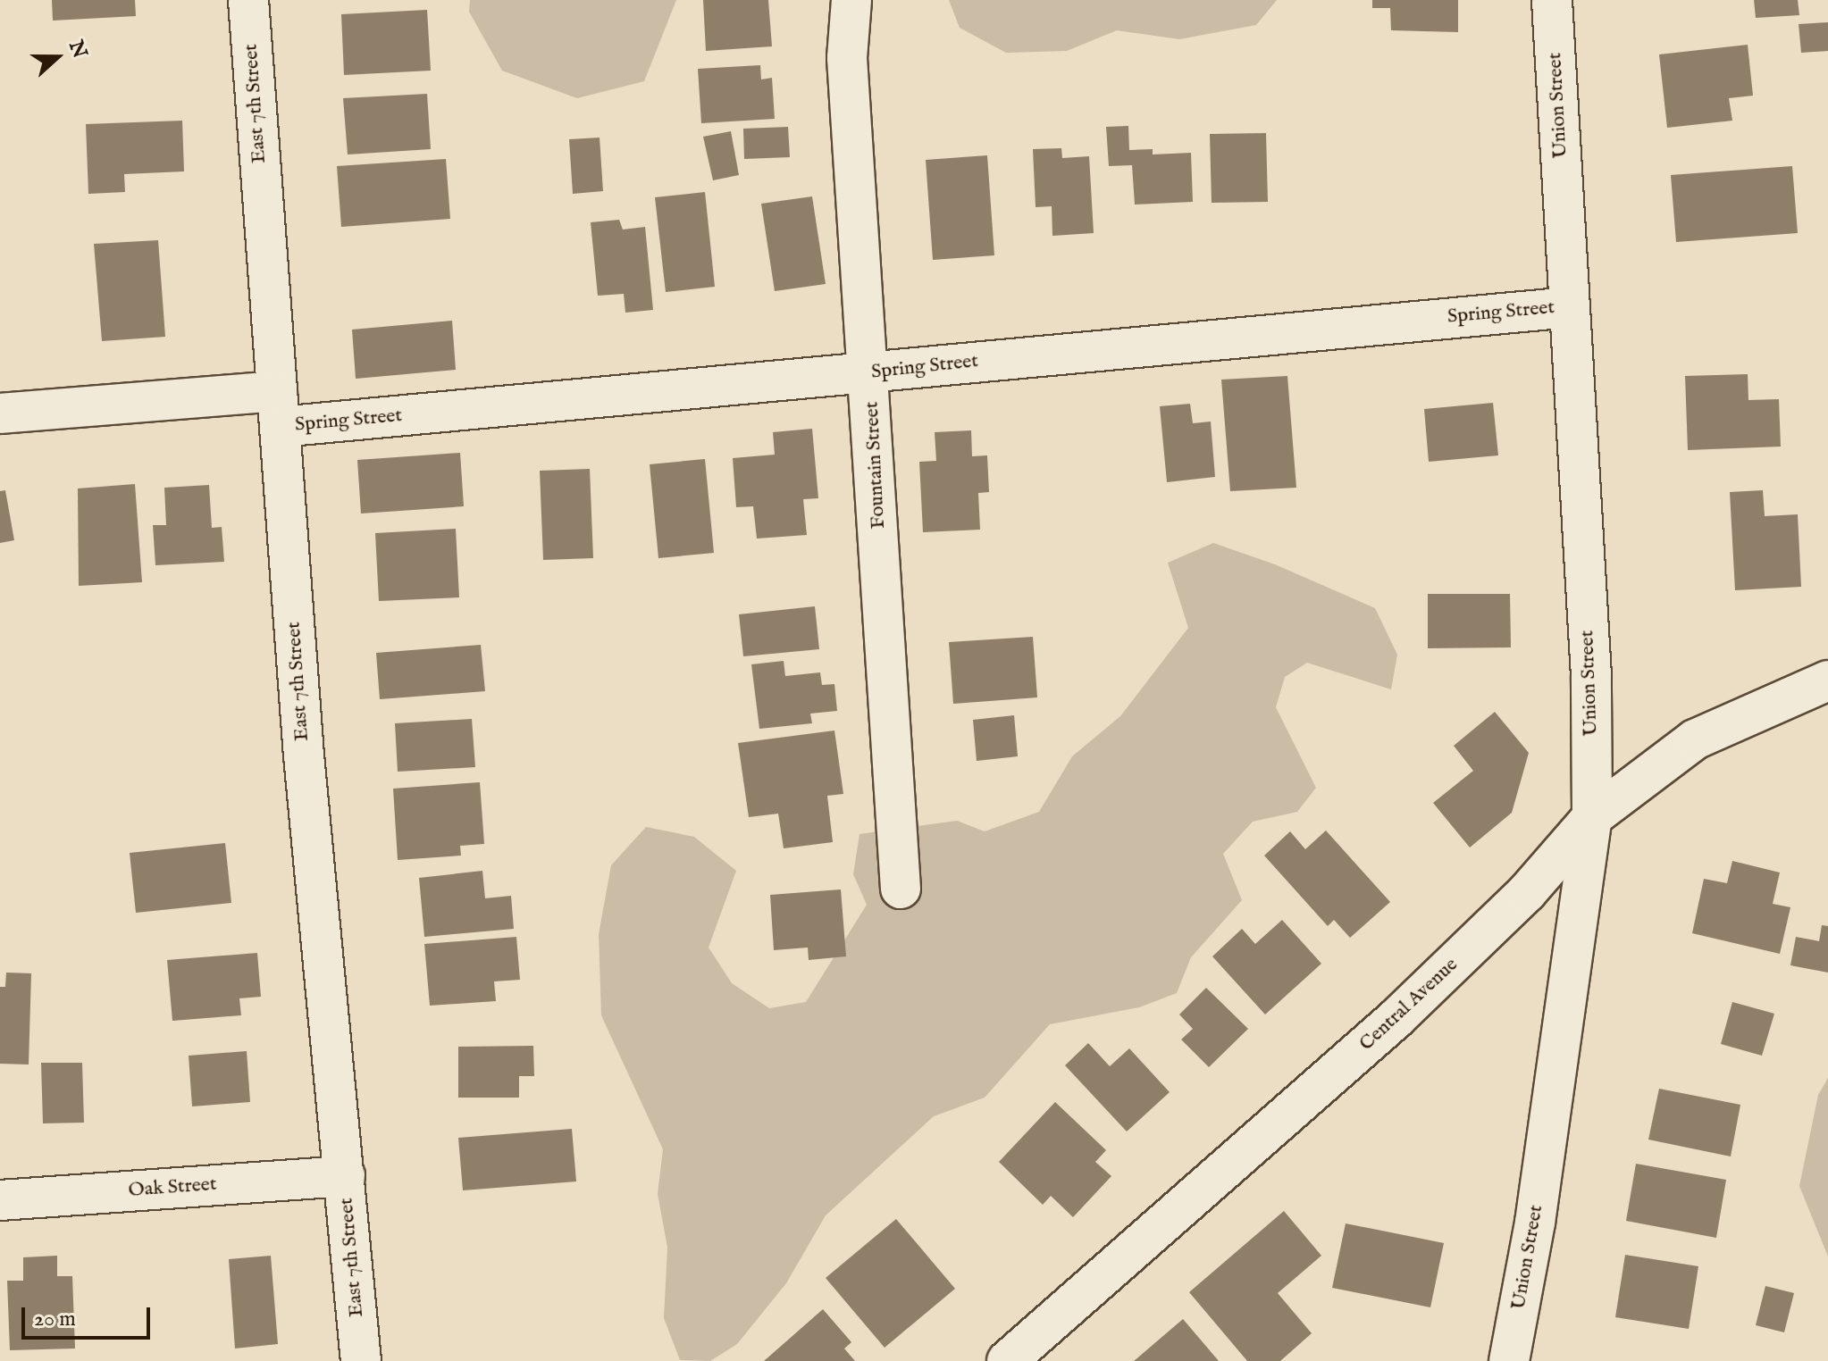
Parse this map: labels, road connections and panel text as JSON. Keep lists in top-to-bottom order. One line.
{"streets":{"street":["East 7th Street","Union Street","Spring Street","Fountain Street","Central Avenue","Oak Street"]},"crossings":[["East 7th Street","Spring Street"],["East 7th Street","Oak Street"],["Union Street","Spring Street"],["Union Street","Central Avenue"],["Spring Street","Fountain Street"]],"scale_bar":"20 m","north":"right"}
